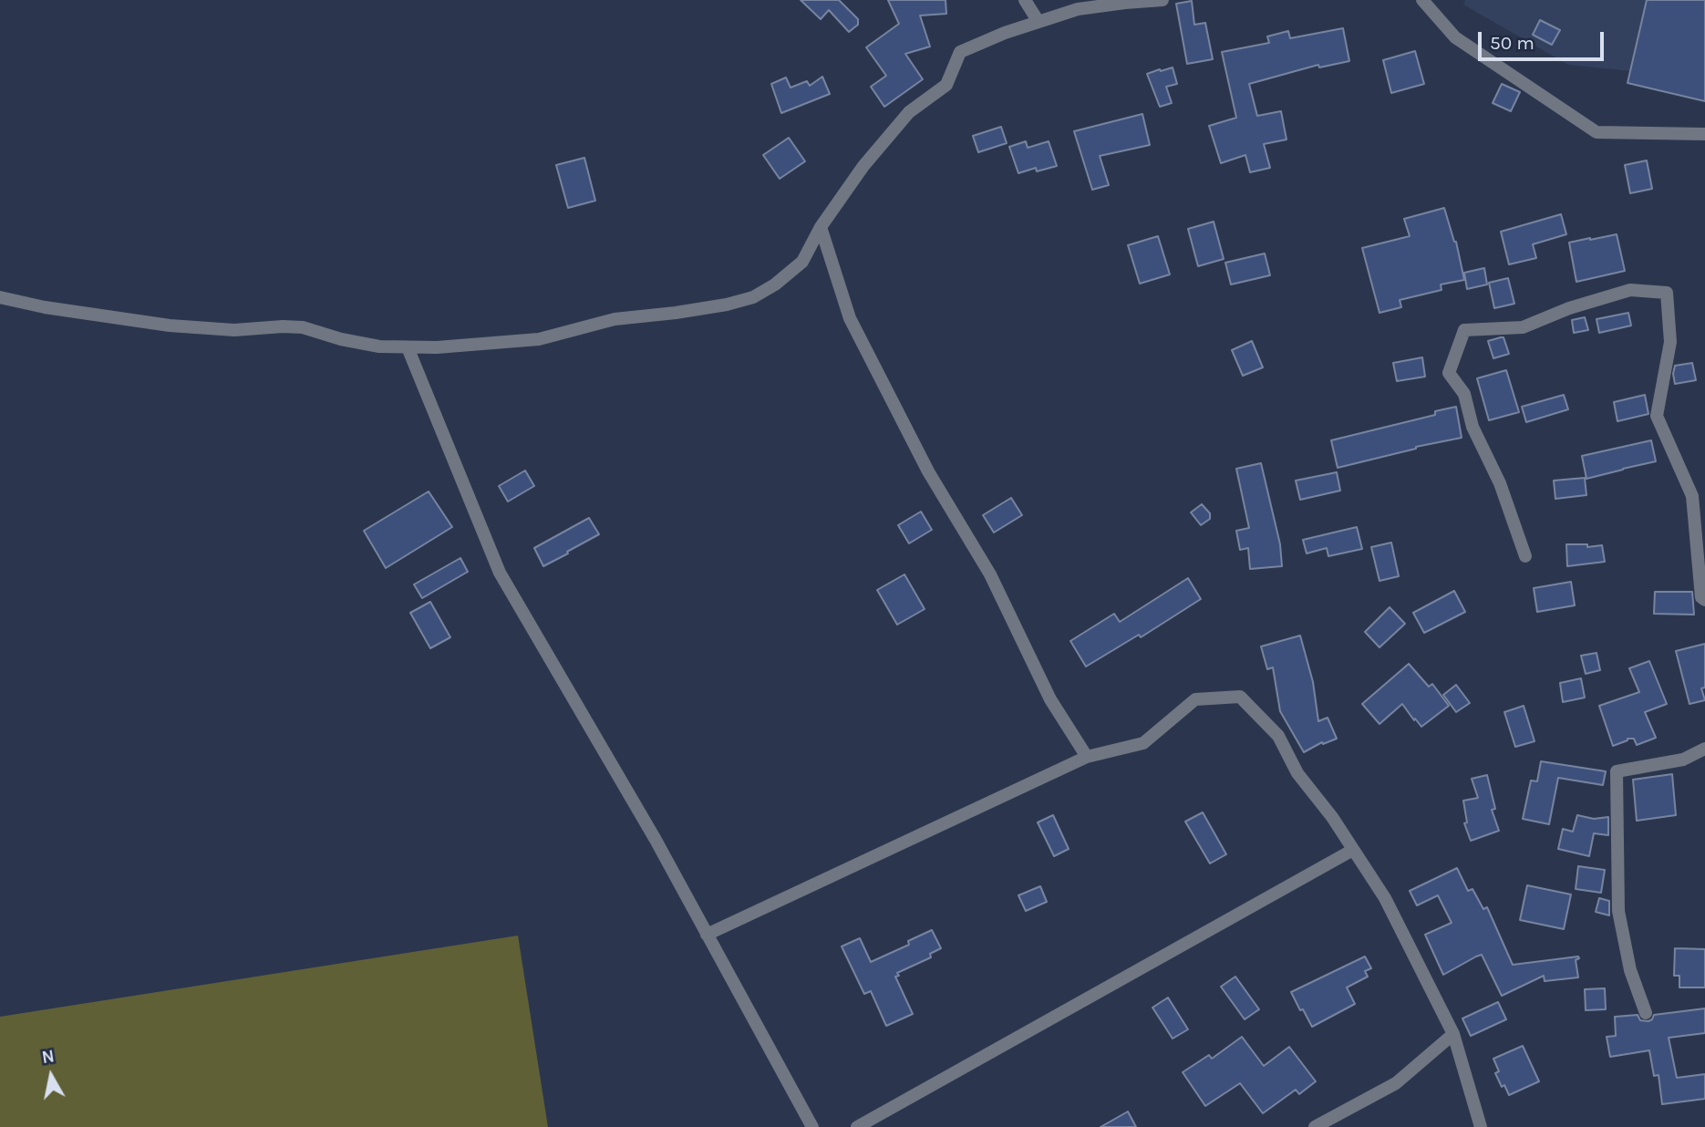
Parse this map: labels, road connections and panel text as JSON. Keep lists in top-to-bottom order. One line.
{"scale_bar":"50 m","north":"top"}
